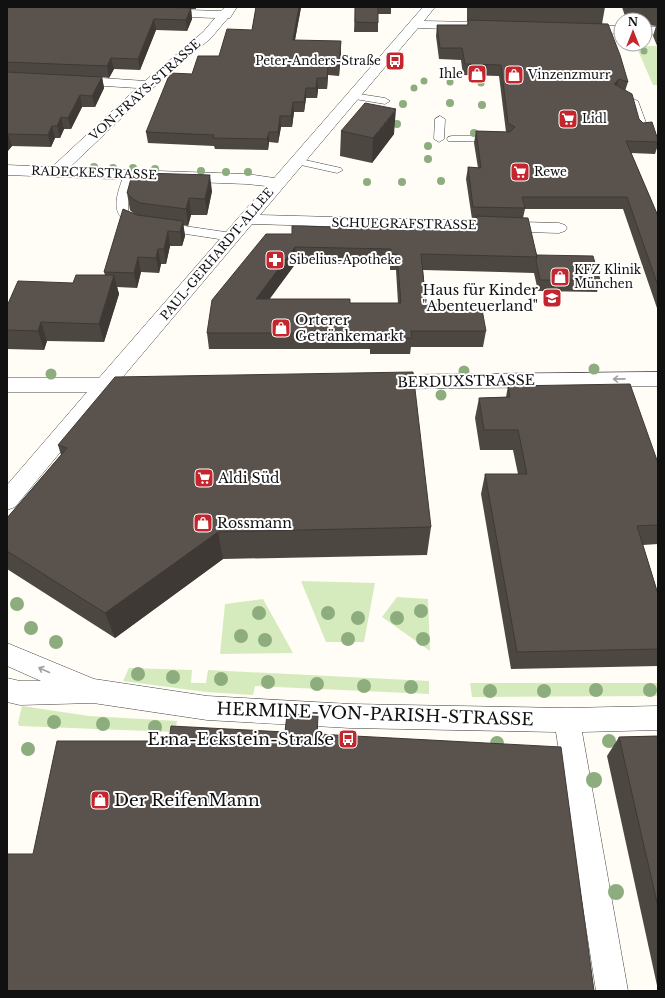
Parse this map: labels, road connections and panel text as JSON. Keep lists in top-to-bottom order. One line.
{"streets":{"street":["VON-FRAYS-STRASSE","RADECKESTRASSE","SCHUEGRAFSTRASSE","PAUL-GERHARDT-ALLEE","BERDUXSTRASSE","HERMINE-VON-PARISH-STRASSE"]},"crossings":[["VON-FRAYS-STRASSE","RADECKESTRASSE"],["RADECKESTRASSE","PAUL-GERHARDT-ALLEE"],["SCHUEGRAFSTRASSE","PAUL-GERHARDT-ALLEE"]],"one_way":["BERDUXSTRASSE"],"places":{"bus stop":["Peter-Anders-Straße","Erna-Eckstein-Straße"],"shop":["Ihle","Vinzenzmurr","KFZ Klinik München","Orterer Getränkemarkt","Rossmann","Der ReifenMann"],"supermarket":["Lidl","Rewe","Aldi Süd"],"pharmacy":["Sibelius-Apotheke"],"school or university":["Haus für Kinder \"Abenteuerland\""]},"north":"top"}
